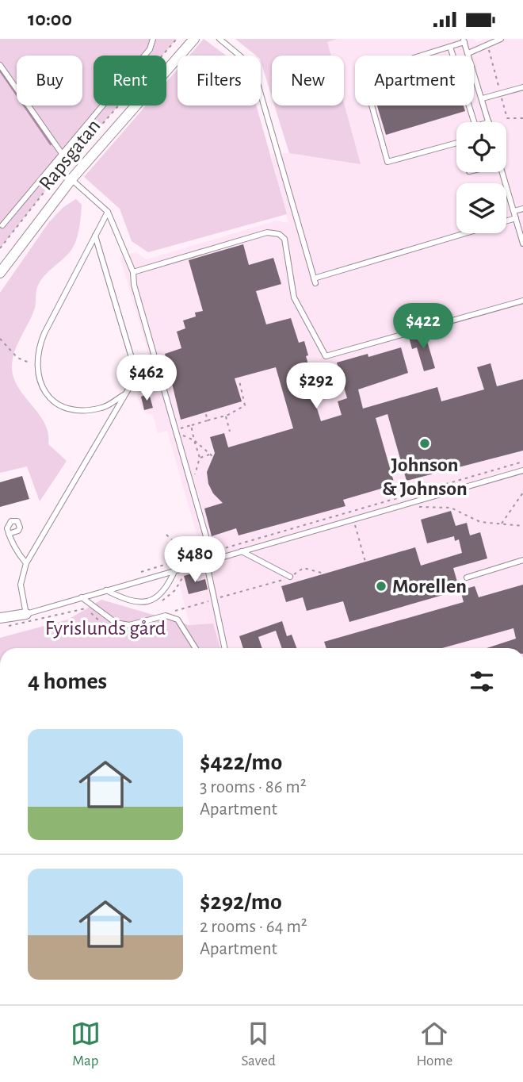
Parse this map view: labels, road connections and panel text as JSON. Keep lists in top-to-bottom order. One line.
{"streets":{"street":["Rapsgatan"]},"parks":["Fyrislunds gård"],"places":["Johnson & Johnson","Morellen"],"page":{"status":"10:00","chip":["Buy","Rent","Filters","New","Apartment"],"price":["$422","$462","$292","$480"],"heading":"4 homes","list":[{"name":"$422/mo","note":"3 rooms · 86 m² · Apartment"},{"name":"$292/mo","note":"2 rooms · 64 m² · Apartment"}],"tabs":["Map","Saved","Home"]}}
